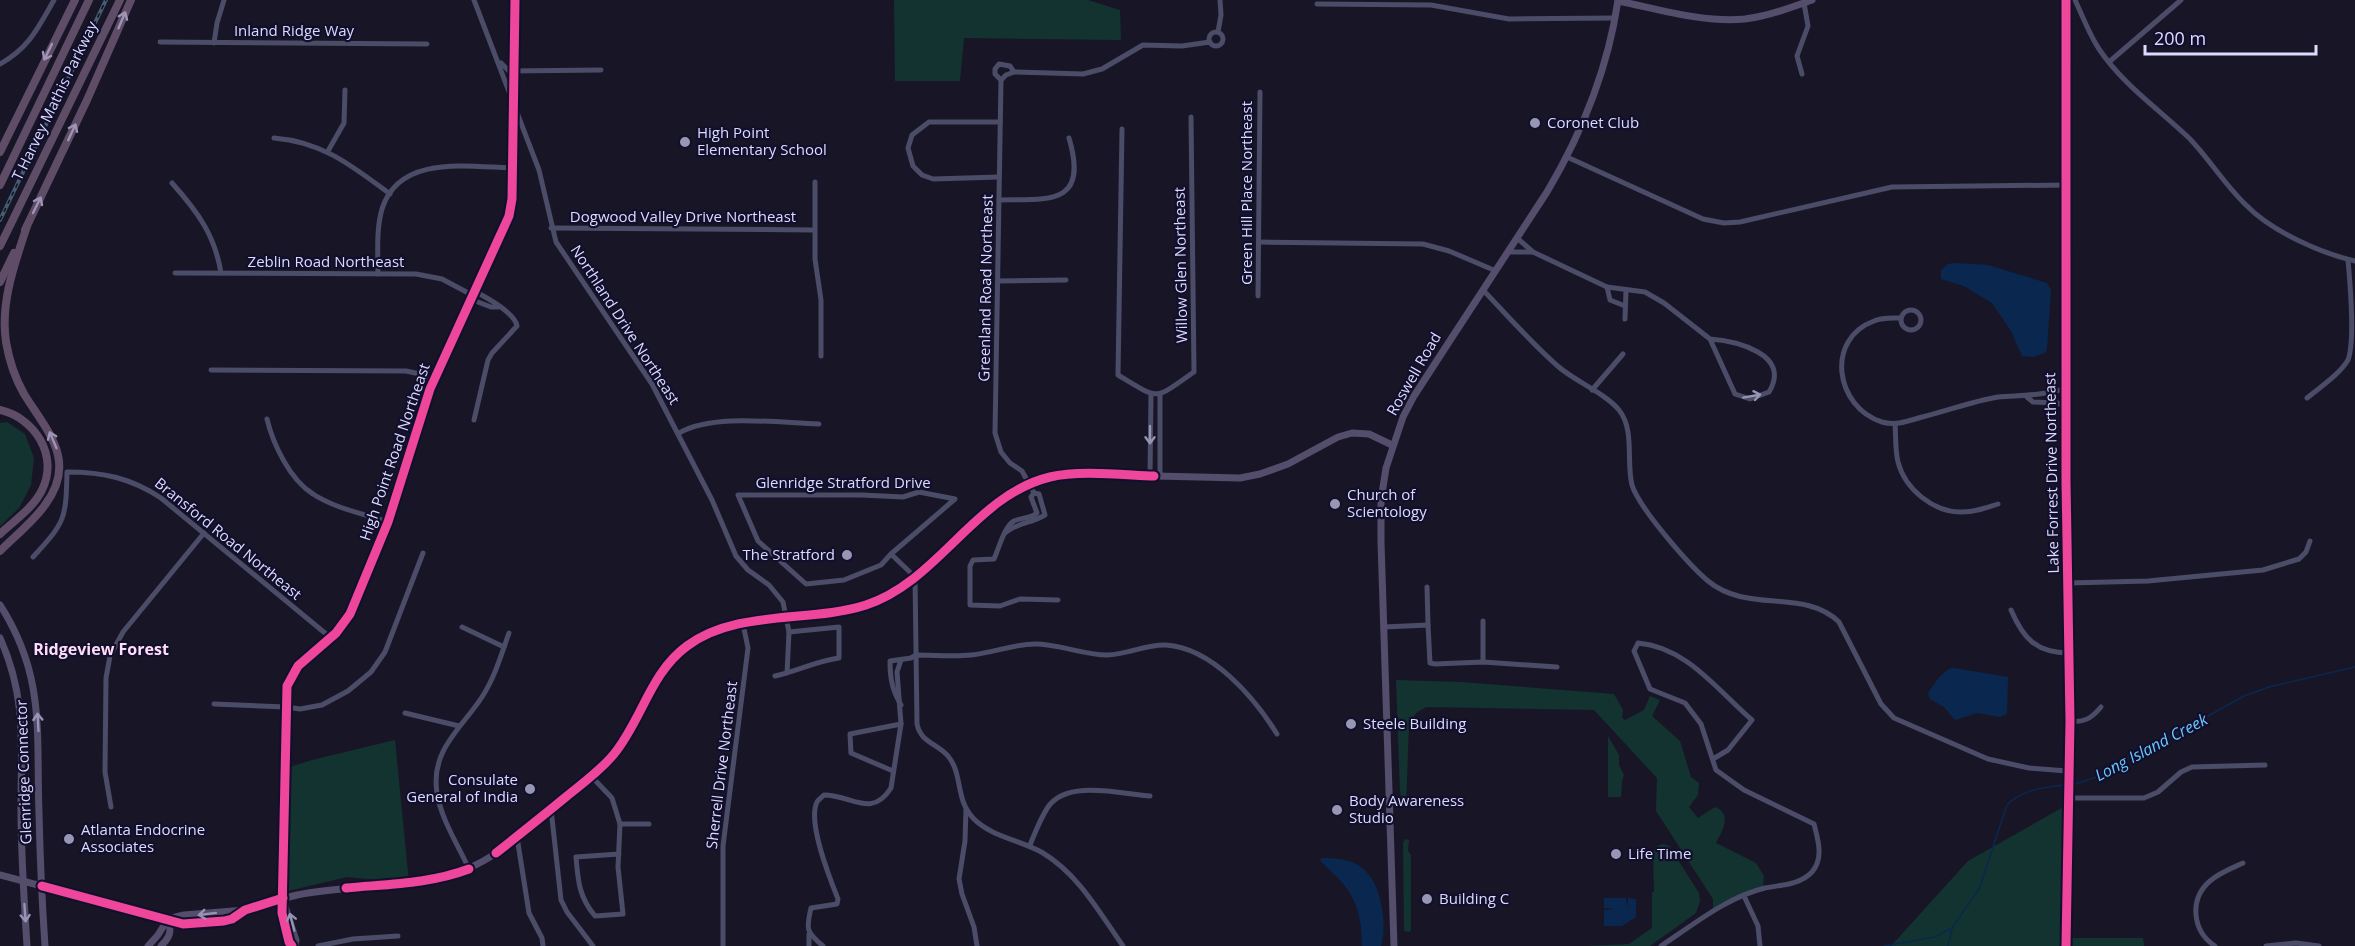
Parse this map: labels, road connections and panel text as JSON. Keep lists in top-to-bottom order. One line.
{"streets":{"highway":["T Harvey Mathis Parkway"],"main road":["Roswell Road","Glenridge Connector"],"street":["Inland Ridge Way","Green Hill Place Northeast","Dogwood Valley Drive Northeast","Zeblin Road Northeast","Willow Glen Northeast","Greenland Road Northeast","Northland Drive Northeast","High Point Road Northeast","Lake Forrest Drive Northeast","Glenridge Stratford Drive","Bransford Road Northeast","Sherrell Drive Northeast"]},"crossings":[["Dogwood Valley Drive Northeast","Northland Drive Northeast"],["Zeblin Road Northeast","High Point Road Northeast"],["Northland Drive Northeast","High Point Road Northeast"],["High Point Road Northeast","Bransford Road Northeast"]],"districts":["Ridgeview Forest"],"water":["Long Island Creek"],"places":["Coronet Club","High Point Elementary School","Church of Scientology","The Stratford","Steele Building","Consulate General of India","Body Awareness Studio","Atlanta Endocrine Associates","Life Time","Building C"],"scale_bar":"200 m"}
